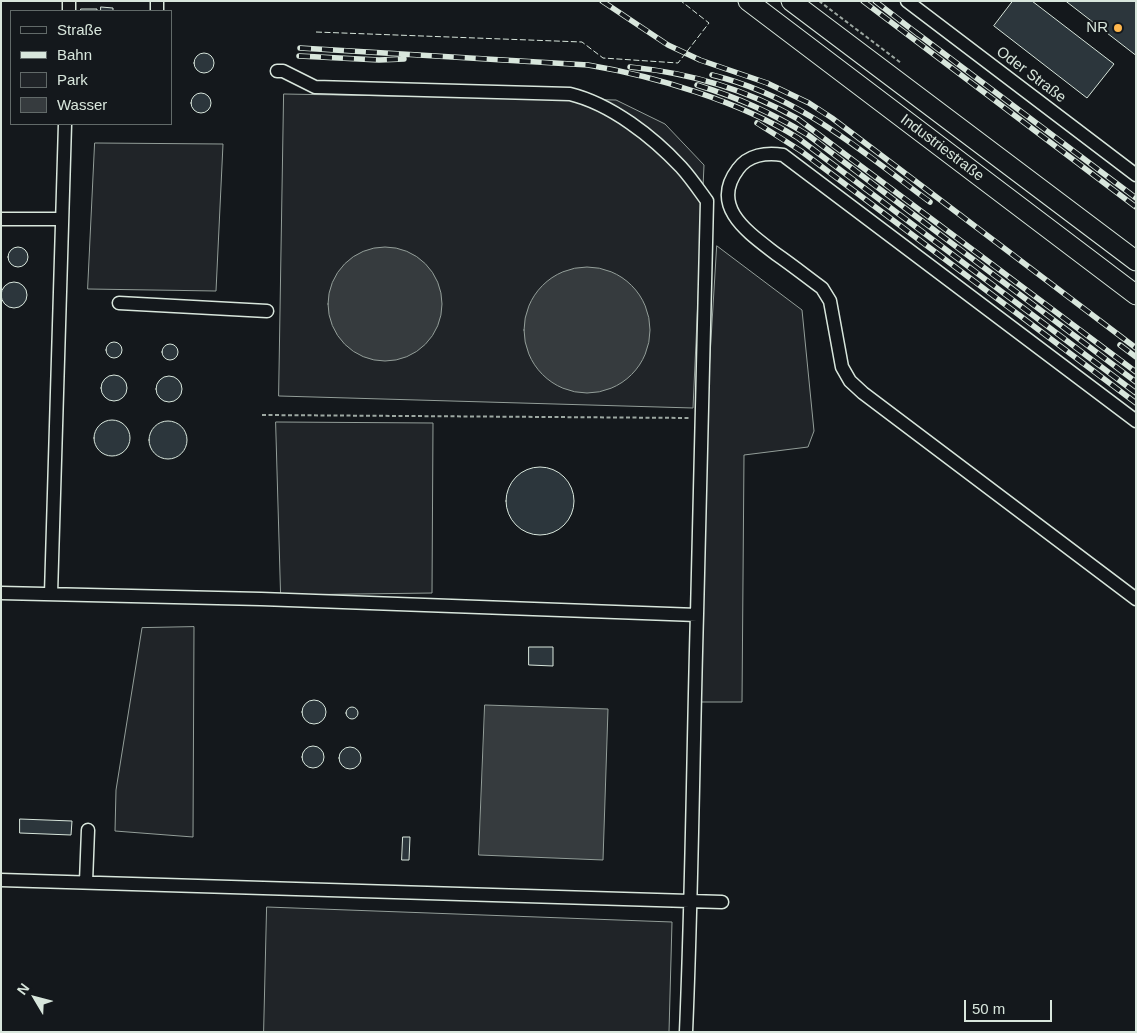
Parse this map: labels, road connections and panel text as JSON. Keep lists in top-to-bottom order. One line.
{"streets":{"highway":["Industriestraße"],"lane":["Oder Straße"]},"places":["NR"],"legend":["Straße","Bahn","Park","Wasser"],"scale_bar":"50 m","north":"top left"}
